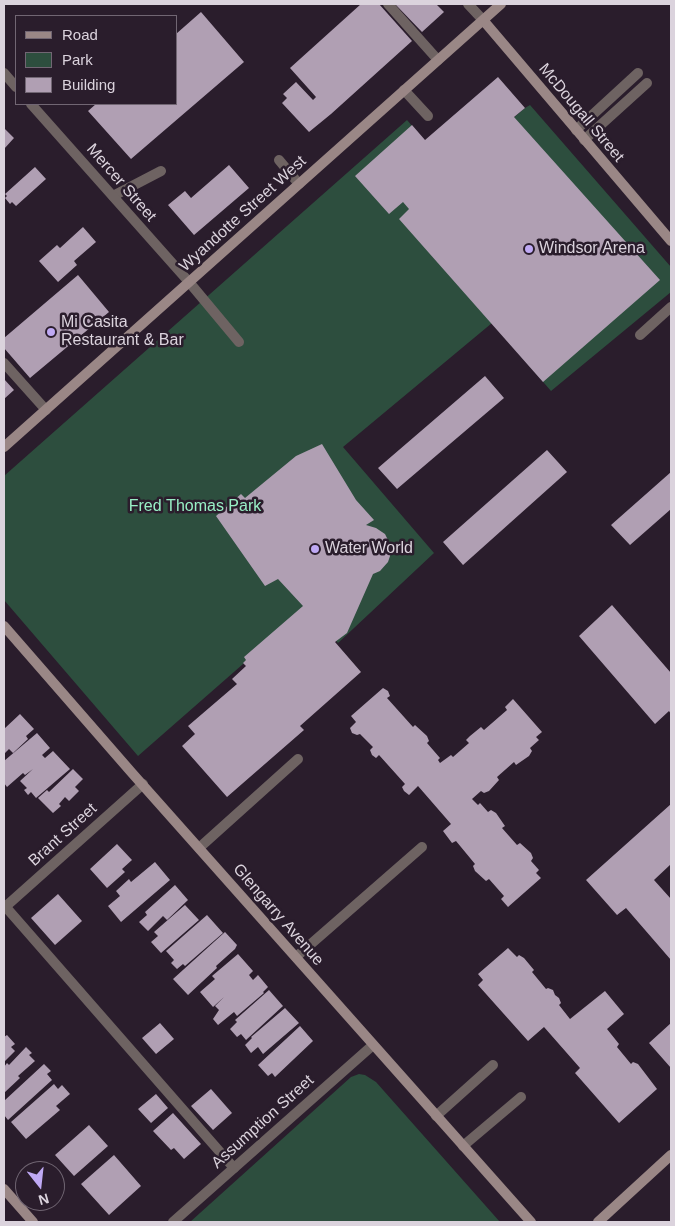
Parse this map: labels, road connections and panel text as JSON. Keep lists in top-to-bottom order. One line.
{"streets":{"main road":["McDougall Street","Wyandotte Street West","Glengarry Avenue"],"street":["Mercer Street","Brant Street","Assumption Street"]},"crossings":[["McDougall Street","Wyandotte Street West"],["Mercer Street","Wyandotte Street West"],["Brant Street","Glengarry Avenue"],["Glengarry Avenue","Assumption Street"]],"parks":["Fred Thomas Park"],"places":["Windsor Arena","Mi Casita Restaurant & Bar","Water World"],"legend":["Road","Park","Building"],"north":"bottom"}
